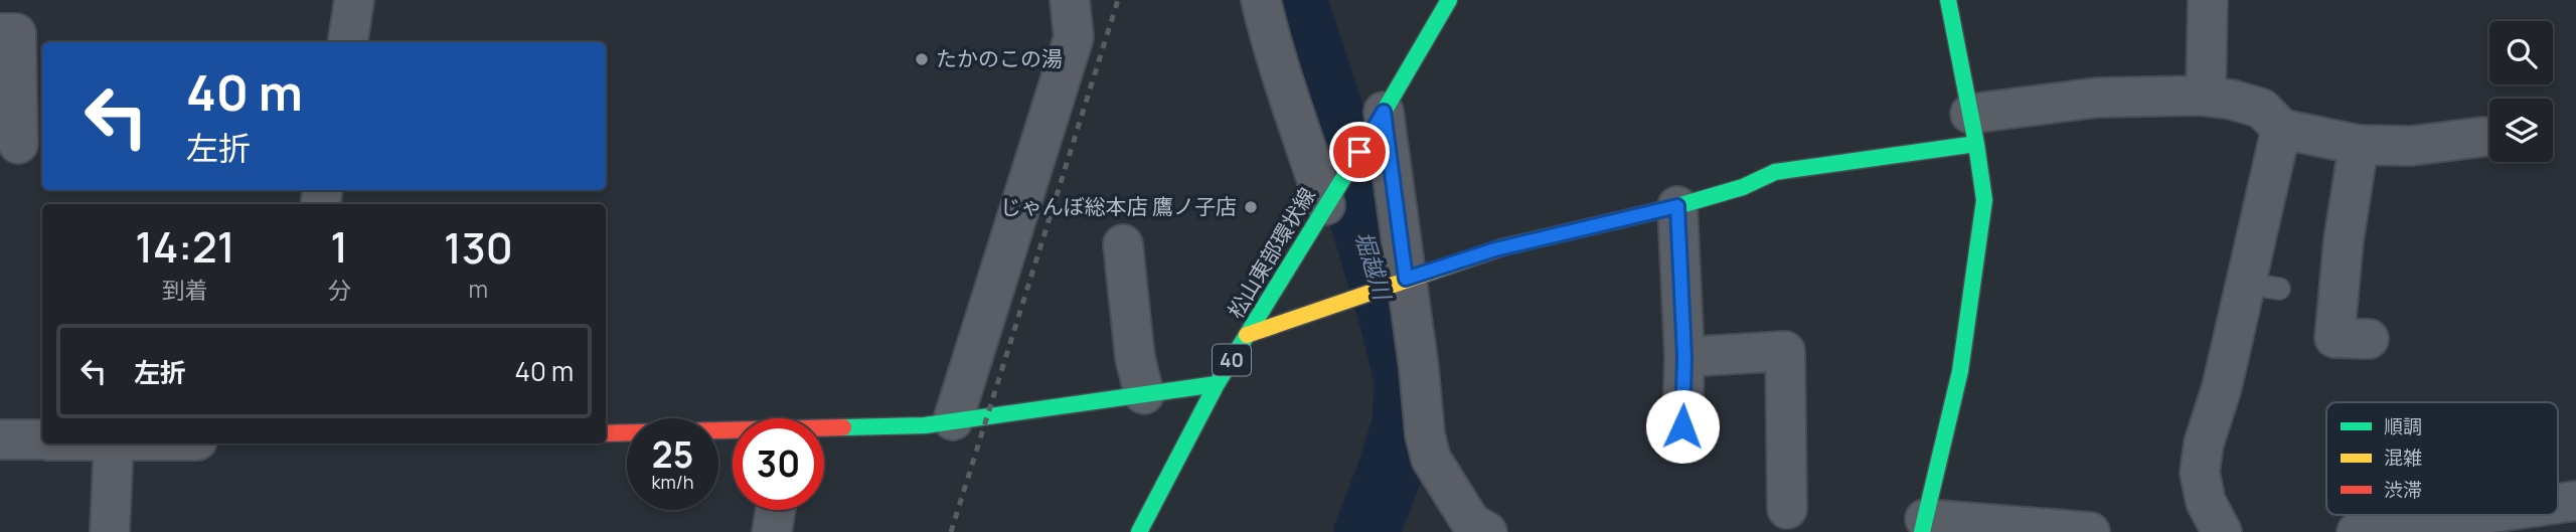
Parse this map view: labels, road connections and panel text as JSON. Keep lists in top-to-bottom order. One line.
{"streets":{"street":["松山東部環状線","40"]},"water":["堀越川"],"places":["たかのこの湯","じゃんぼ総本店 鷹ノ子店"],"legend":["順調","混雑","渋滞"],"page":{"turn":["40 m","左折"],"eta":["14:21","到着","1","分","130","m"],"list":[{"name":"左折","value":"40 m"}],"speed":"25 km/h","limit":"30"}}
